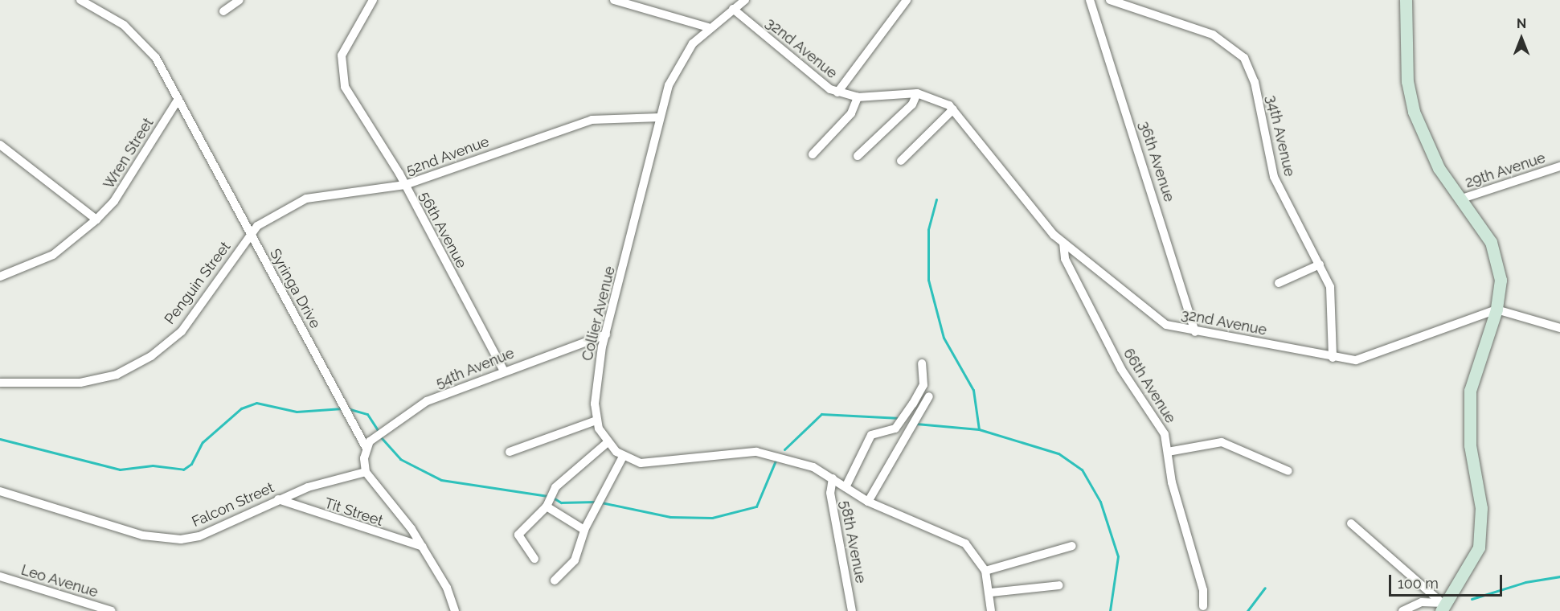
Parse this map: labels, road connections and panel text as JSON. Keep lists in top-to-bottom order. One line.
{"streets":{"street":["32nd Avenue","34th Avenue","Wren Street","52nd Avenue","36th Avenue","29th Avenue","56th Avenue","Penguin Street","Syringa Drive","Collier Avenue","54th Avenue","66th Avenue","Falcon Street","Tit Street","58th Avenue","Leo Avenue"]},"crossings":[["32nd Avenue","34th Avenue"],["32nd Avenue","36th Avenue"],["32nd Avenue","Collier Avenue"],["32nd Avenue","66th Avenue"],["Wren Street","Syringa Drive"],["52nd Avenue","56th Avenue"],["52nd Avenue","Penguin Street"],["52nd Avenue","Syringa Drive"],["52nd Avenue","Collier Avenue"],["56th Avenue","54th Avenue"],["Penguin Street","Syringa Drive"],["Syringa Drive","54th Avenue"],["Syringa Drive","Falcon Street"],["Collier Avenue","54th Avenue"],["Collier Avenue","58th Avenue"],["Falcon Street","Tit Street"]],"scale_bar":"100 m","north":"top"}
